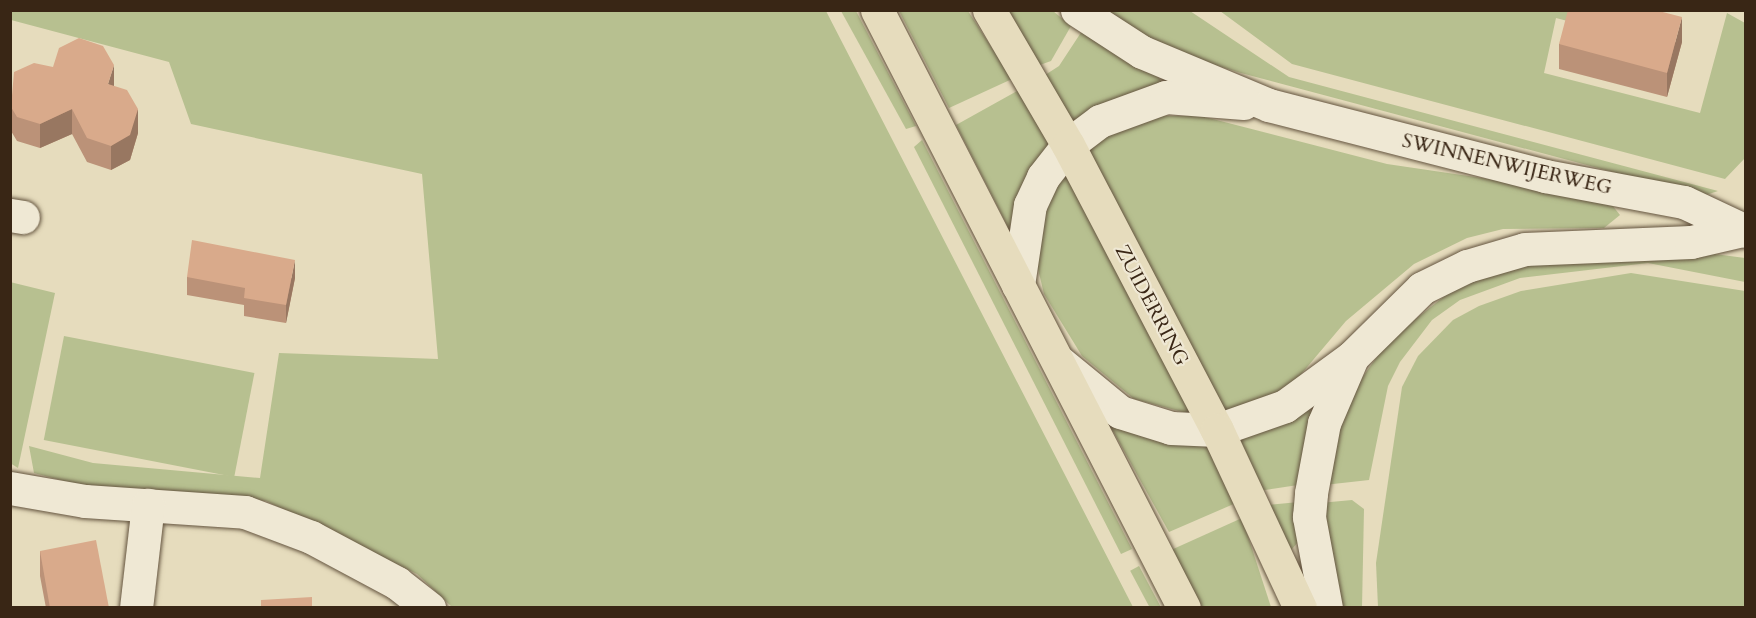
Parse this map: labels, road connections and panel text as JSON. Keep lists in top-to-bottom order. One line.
{"streets":{"main road":["ZUIDERRING"],"street":["SWINNENWIJERWEG"]},"crossings":[["SWINNENWIJERWEG","ZUIDERRING"]]}
